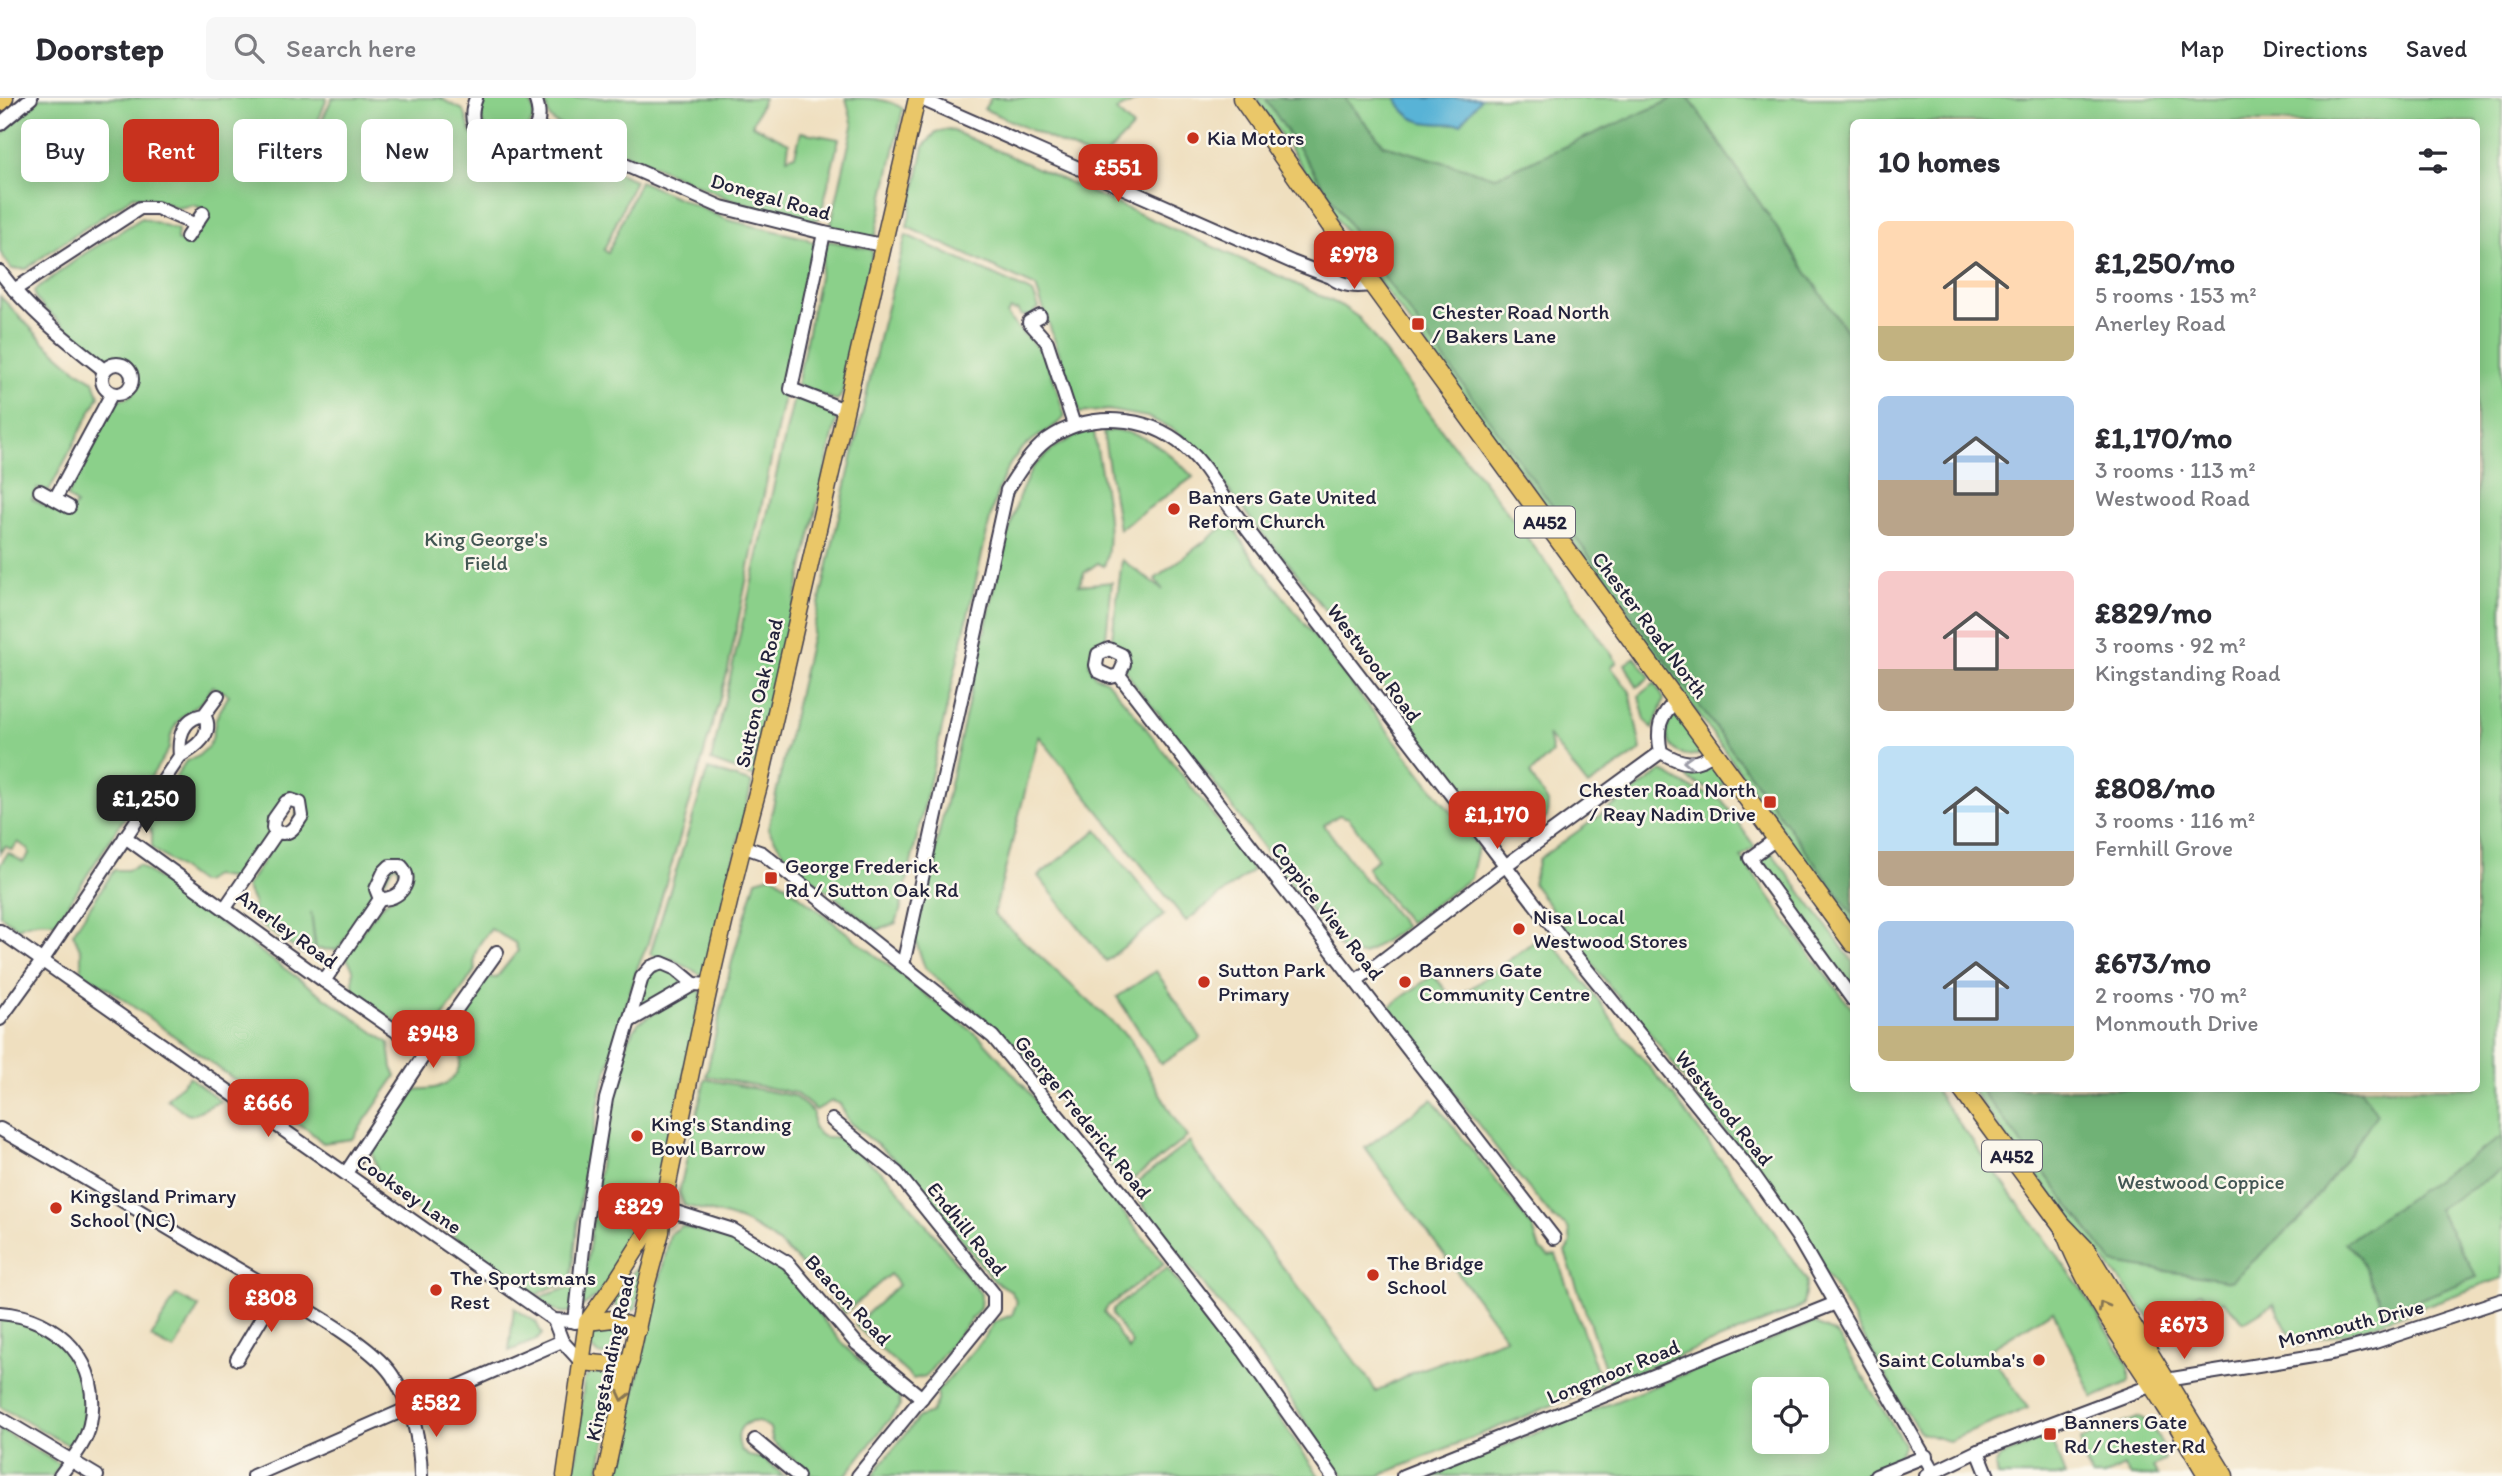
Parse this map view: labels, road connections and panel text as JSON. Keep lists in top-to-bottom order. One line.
{"streets":{"highway":["A452","Chester Road North"],"main road":["Sutton Oak Road","Kingstanding Road"],"street":["Donegal Road","Westwood Road","Coppice View Road","Anerley Road","George Frederick Road","Cooksey Lane","Endhill Road","Beacon Road","Monmouth Drive","Longmoor Road"]},"crossings":[["Donegal Road","Sutton Oak Road"],["A452","Monmouth Drive"],["Westwood Road","George Frederick Road"],["Westwood Road","Monmouth Drive"],["Westwood Road","Longmoor Road"],["Sutton Oak Road","George Frederick Road"],["Sutton Oak Road","Kingstanding Road"],["Cooksey Lane","Kingstanding Road"],["Endhill Road","Beacon Road"],["Beacon Road","Kingstanding Road"]],"parks":["King George's Field","Westwood Coppice"],"places":{"other":["Kia Motors","Banners Gate United Reform Church","Nisa Local Westwood Stores","Sutton Park Primary","Banners Gate Community Centre","King's Standing Bowl Barrow","Kingsland Primary School (NC)","The Bridge School","The Sportsmans Rest","Saint Columba's"],"transit":["Chester Road North / Bakers Lane","Chester Road North / Reay Nadin Drive","George Frederick Rd / Sutton Oak Rd","Banners Gate Rd / Chester Rd"]},"page":{"header":"Doorstep","search":"Search here","nav":["Map","Directions","Saved"],"chip":["Buy","Rent","Filters","New","Apartment"],"heading":"10 homes","price":["£551","£978","£1,250","£1,170","£948","£666","£829","£808","£673","£582"],"list":[{"name":"£1,250/mo","note":"5 rooms · 153 m² · Anerley Road"},{"name":"£1,170/mo","note":"3 rooms · 113 m² · Westwood Road"},{"name":"£829/mo","note":"3 rooms · 92 m² · Kingstanding Road"},{"name":"£808/mo","note":"3 rooms · 116 m² · Fernhill Grove"},{"name":"£673/mo","note":"2 rooms · 70 m² · Monmouth Drive"}]}}
